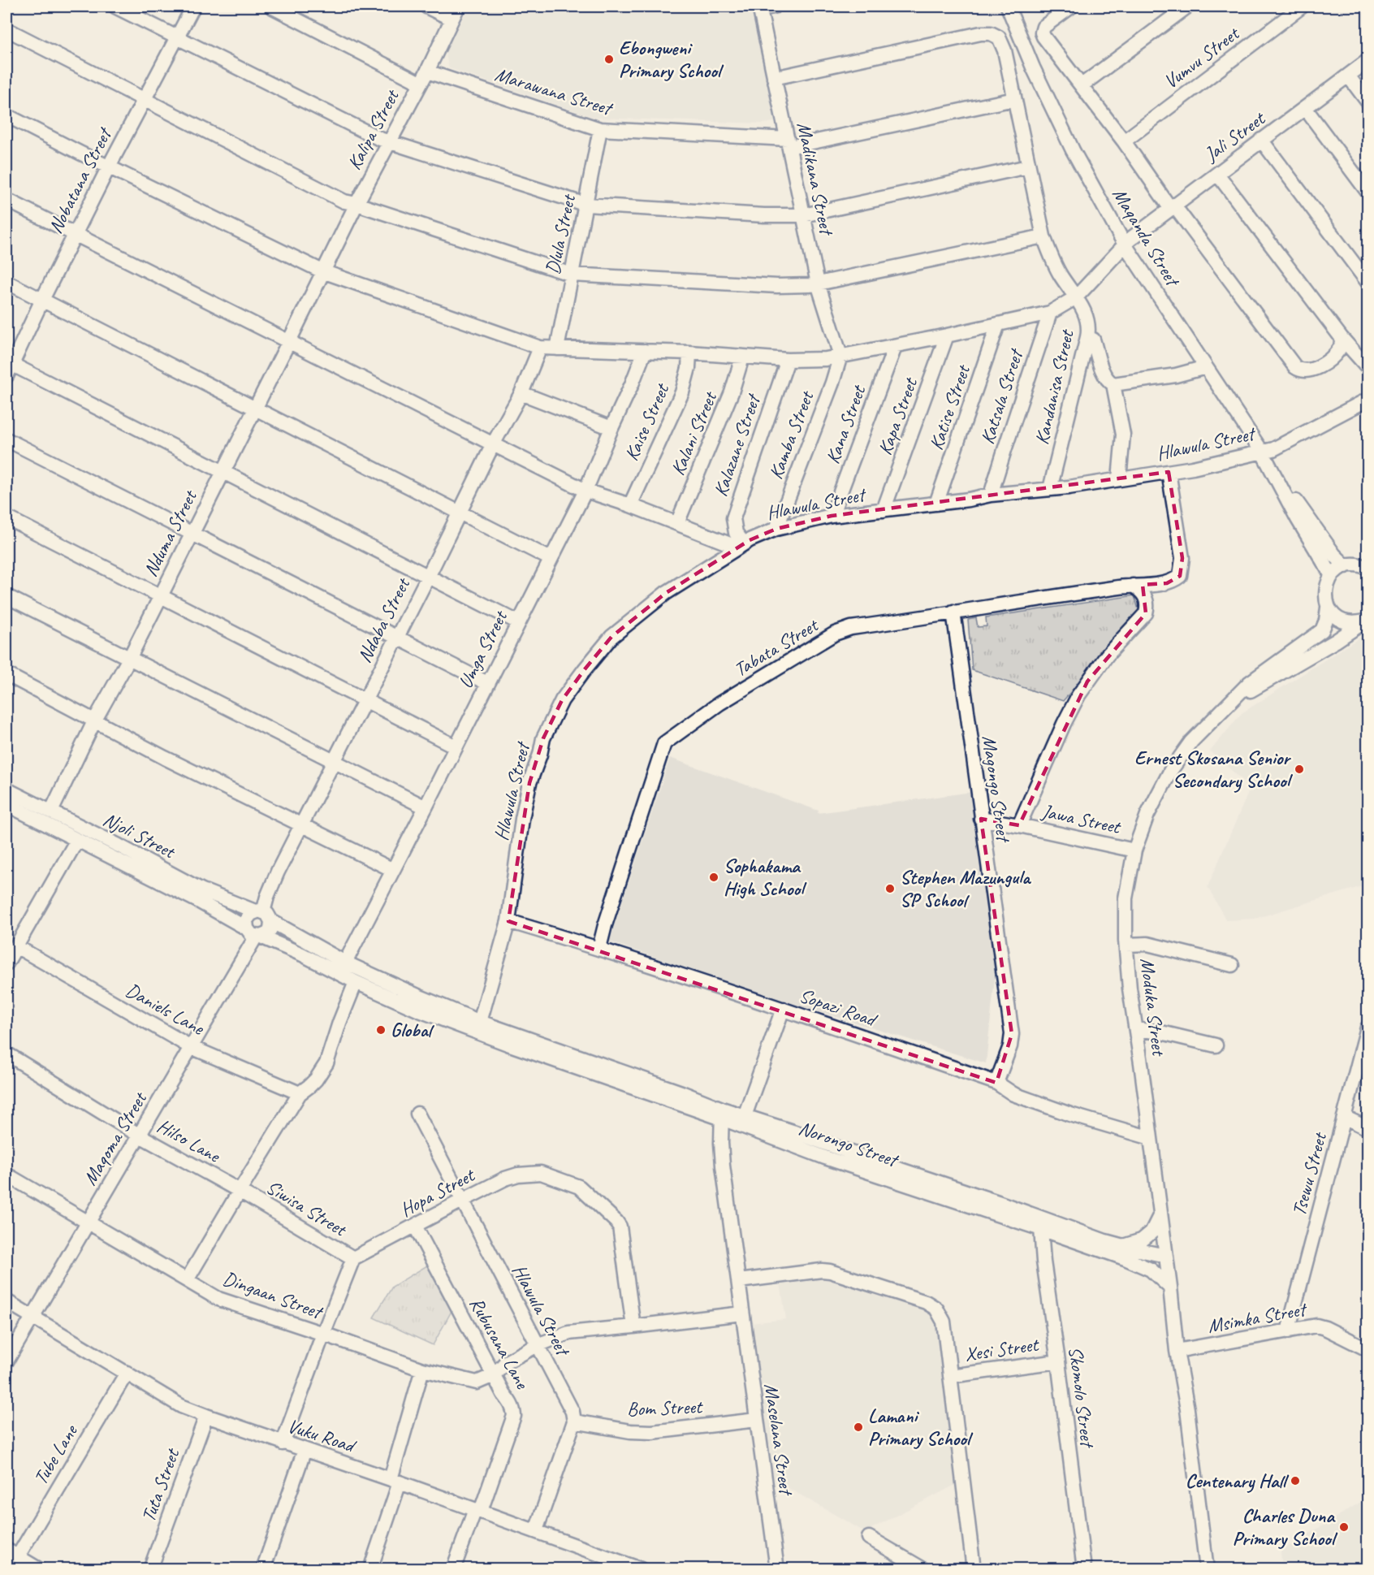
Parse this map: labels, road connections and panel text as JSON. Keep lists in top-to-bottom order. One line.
{"streets":{"street":["Vumvu Street","Marawana Street","Kalipa Street","Jali Street","Madikana Street","Nobatana Street","Dlula Street","Maqanda Street","Kandanisa Street","Katsala Street","Katise Street","Kapa Street","Kaise Street","Kana Street","Kalani Street","Kamba Street","Hlawula Street","Kalazane Street","Nduma Street","Ndaba Street","Tabata Street","Umga Street","Magongo Street","Jawa Street","Njoli Street","Moduka Street","Sopazi Road","Daniels Lane","Maqoma Street","Hilso Lane","Norongo Street","Tsewu Street","Hopa Street","Siwisa Street","Dingaan Street","Msimka Street","Rubusana Lane","Xesi Street","Skomolo Street","Bom Street","Vuku Road","Maselana Street","Tube Lane","Tuta Street"]},"crossings":[["Marawana Street","Kalipa Street"],["Marawana Street","Madikana Street"],["Marawana Street","Dlula Street"],["Marawana Street","Kandanisa Street"],["Kalipa Street","Jali Street"],["Kalipa Street","Nduma Street"],["Jali Street","Madikana Street"],["Jali Street","Nobatana Street"],["Jali Street","Dlula Street"],["Jali Street","Maqanda Street"],["Jali Street","Kandanisa Street"],["Jali Street","Katsala Street"],["Jali Street","Katise Street"],["Jali Street","Kapa Street"],["Jali Street","Kaise Street"],["Jali Street","Kana Street"],["Jali Street","Kalani Street"],["Jali Street","Kamba Street"],["Jali Street","Kalazane Street"],["Jali Street","Nduma Street"],["Jali Street","Ndaba Street"],["Jali Street","Umga Street"],["Madikana Street","Kandanisa Street"],["Madikana Street","Kamba Street"],["Maqanda Street","Hlawula Street"],["Maqanda Street","Moduka Street"],["Kandanisa Street","Hlawula Street"],["Katsala Street","Hlawula Street"],["Katise Street","Hlawula Street"],["Kapa Street","Hlawula Street"],["Kana Street","Hlawula Street"],["Kamba Street","Hlawula Street"],["Hlawula Street","Kalazane Street"],["Hlawula Street","Tabata Street"],["Hlawula Street","Sopazi Road"],["Hlawula Street","Hopa Street"],["Hlawula Street","Dingaan Street"],["Hlawula Street","Bom Street"],["Nduma Street","Njoli Street"],["Ndaba Street","Njoli Street"],["Tabata Street","Magongo Street"],["Tabata Street","Jawa Street"],["Tabata Street","Sopazi Road"],["Magongo Street","Jawa Street"],["Magongo Street","Sopazi Road"],["Jawa Street","Moduka Street"],["Njoli Street","Maqoma Street"],["Njoli Street","Norongo Street"],["Moduka Street","Sopazi Road"],["Moduka Street","Norongo Street"],["Moduka Street","Msimka Street"],["Daniels Lane","Maqoma Street"],["Maqoma Street","Hilso Lane"],["Maqoma Street","Dingaan Street"],["Maqoma Street","Vuku Road"],["Hilso Lane","Siwisa Street"],["Norongo Street","Skomolo Street"],["Norongo Street","Maselana Street"],["Tsewu Street","Msimka Street"],["Hopa Street","Siwisa Street"],["Hopa Street","Rubusana Lane"],["Dingaan Street","Rubusana Lane"],["Rubusana Lane","Vuku Road"],["Xesi Street","Skomolo Street"],["Bom Street","Maselana Street"],["Vuku Road","Tube Lane"],["Vuku Road","Tuta Street"]],"places":["Ebongweni Primary School","Ernest Skosana Senior Secondary School","Sophakama High School","Stephen Mazungula SP School","Global","Lamani Primary School","Centenary Hall","Charles Duna Primary School"]}
